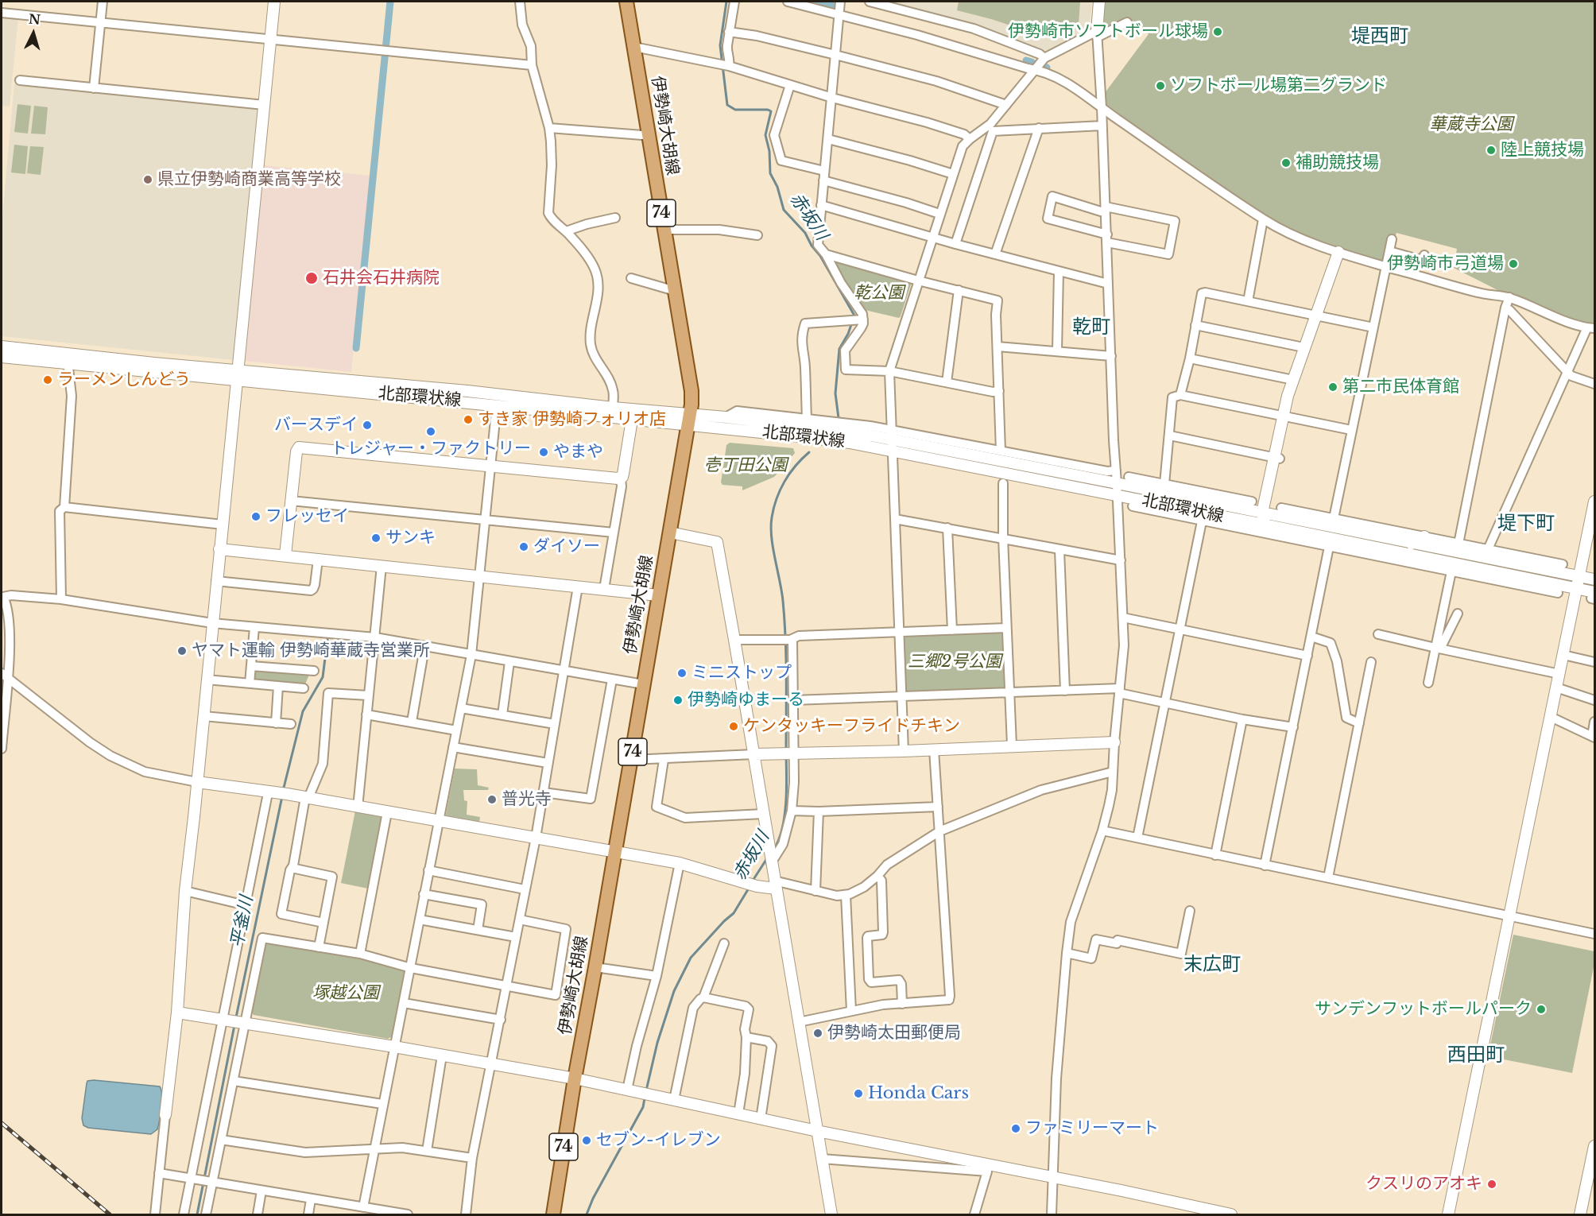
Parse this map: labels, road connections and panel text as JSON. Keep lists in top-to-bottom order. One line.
{"streets":{"main road":["伊勢崎大胡線","74"],"street":["北部環状線"]},"crossings":[["伊勢崎大胡線","北部環状線"]],"districts":["堤西町","乾町","堤下町","末広町","西田町"],"water":["赤坂川","平釜川"],"parks":["華蔵寺公園","乾公園","壱丁田公園","三郷2号公園","塚越公園"],"places":["伊勢崎市ソフトボール球場","ソフトボール場第二グランド","陸上競技場","補助競技場","県立伊勢崎商業高等学校","伊勢崎市弓道場","石井会石井病院","ラーメンしんどう","第二市民体育館","すき家 伊勢崎フォリオ店","バースデイ","トレジャー・ファクトリー","やまや","フレッセイ","サンキ","ダイソー","ヤマト運輸 伊勢崎華蔵寺営業所","ミニストップ","伊勢崎ゆまーる","ケンタッキーフライドチキン","普光寺","サンデンフットボールパーク","伊勢崎太田郵便局","Honda Cars","ファミリーマート","セブン-イレブン","クスリのアオキ"],"north":"top"}
